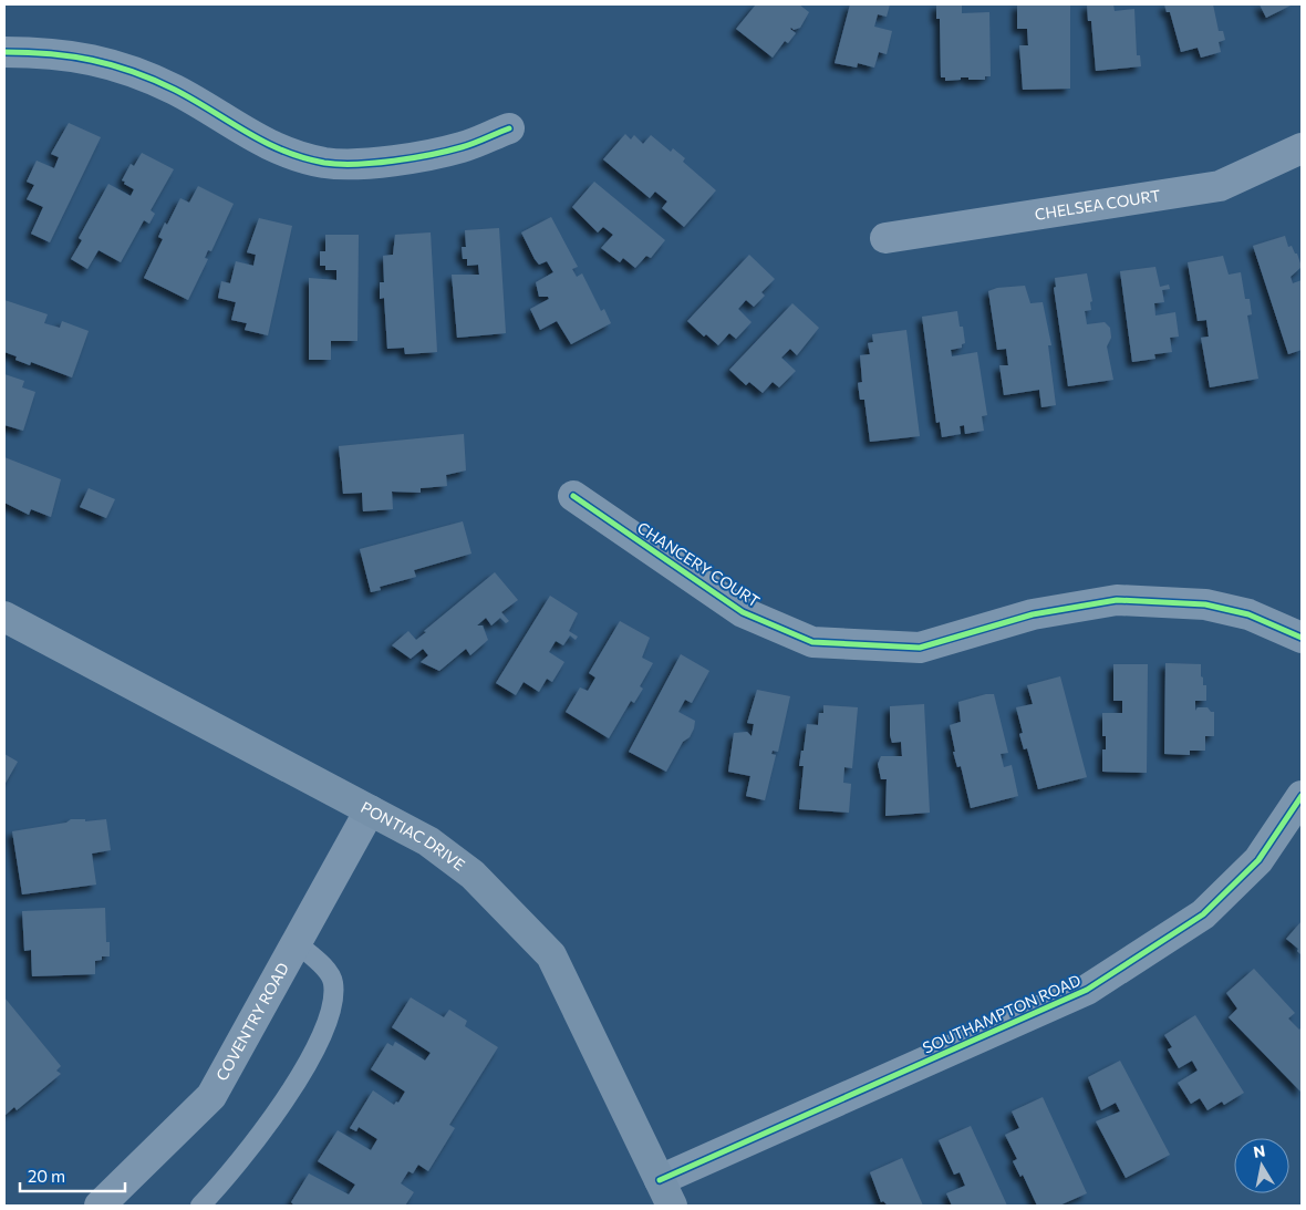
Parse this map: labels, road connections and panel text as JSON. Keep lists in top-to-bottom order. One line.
{"streets":{"main road":["PONTIAC DRIVE"],"street":["CHELSEA COURT","CHANCERY COURT","SOUTHAMPTON ROAD","COVENTRY ROAD"]},"crossings":[["PONTIAC DRIVE","SOUTHAMPTON ROAD"],["PONTIAC DRIVE","COVENTRY ROAD"]],"scale_bar":"20 m","north":"top"}
